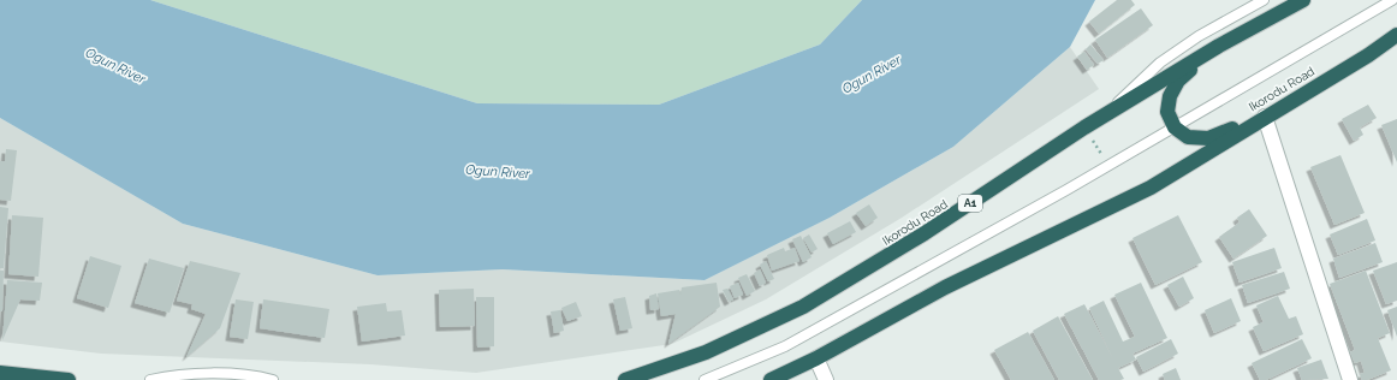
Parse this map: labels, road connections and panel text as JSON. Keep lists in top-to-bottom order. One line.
{"streets":{"highway":["Ikorodu Road","A1"]},"water":["Ogun River"]}
